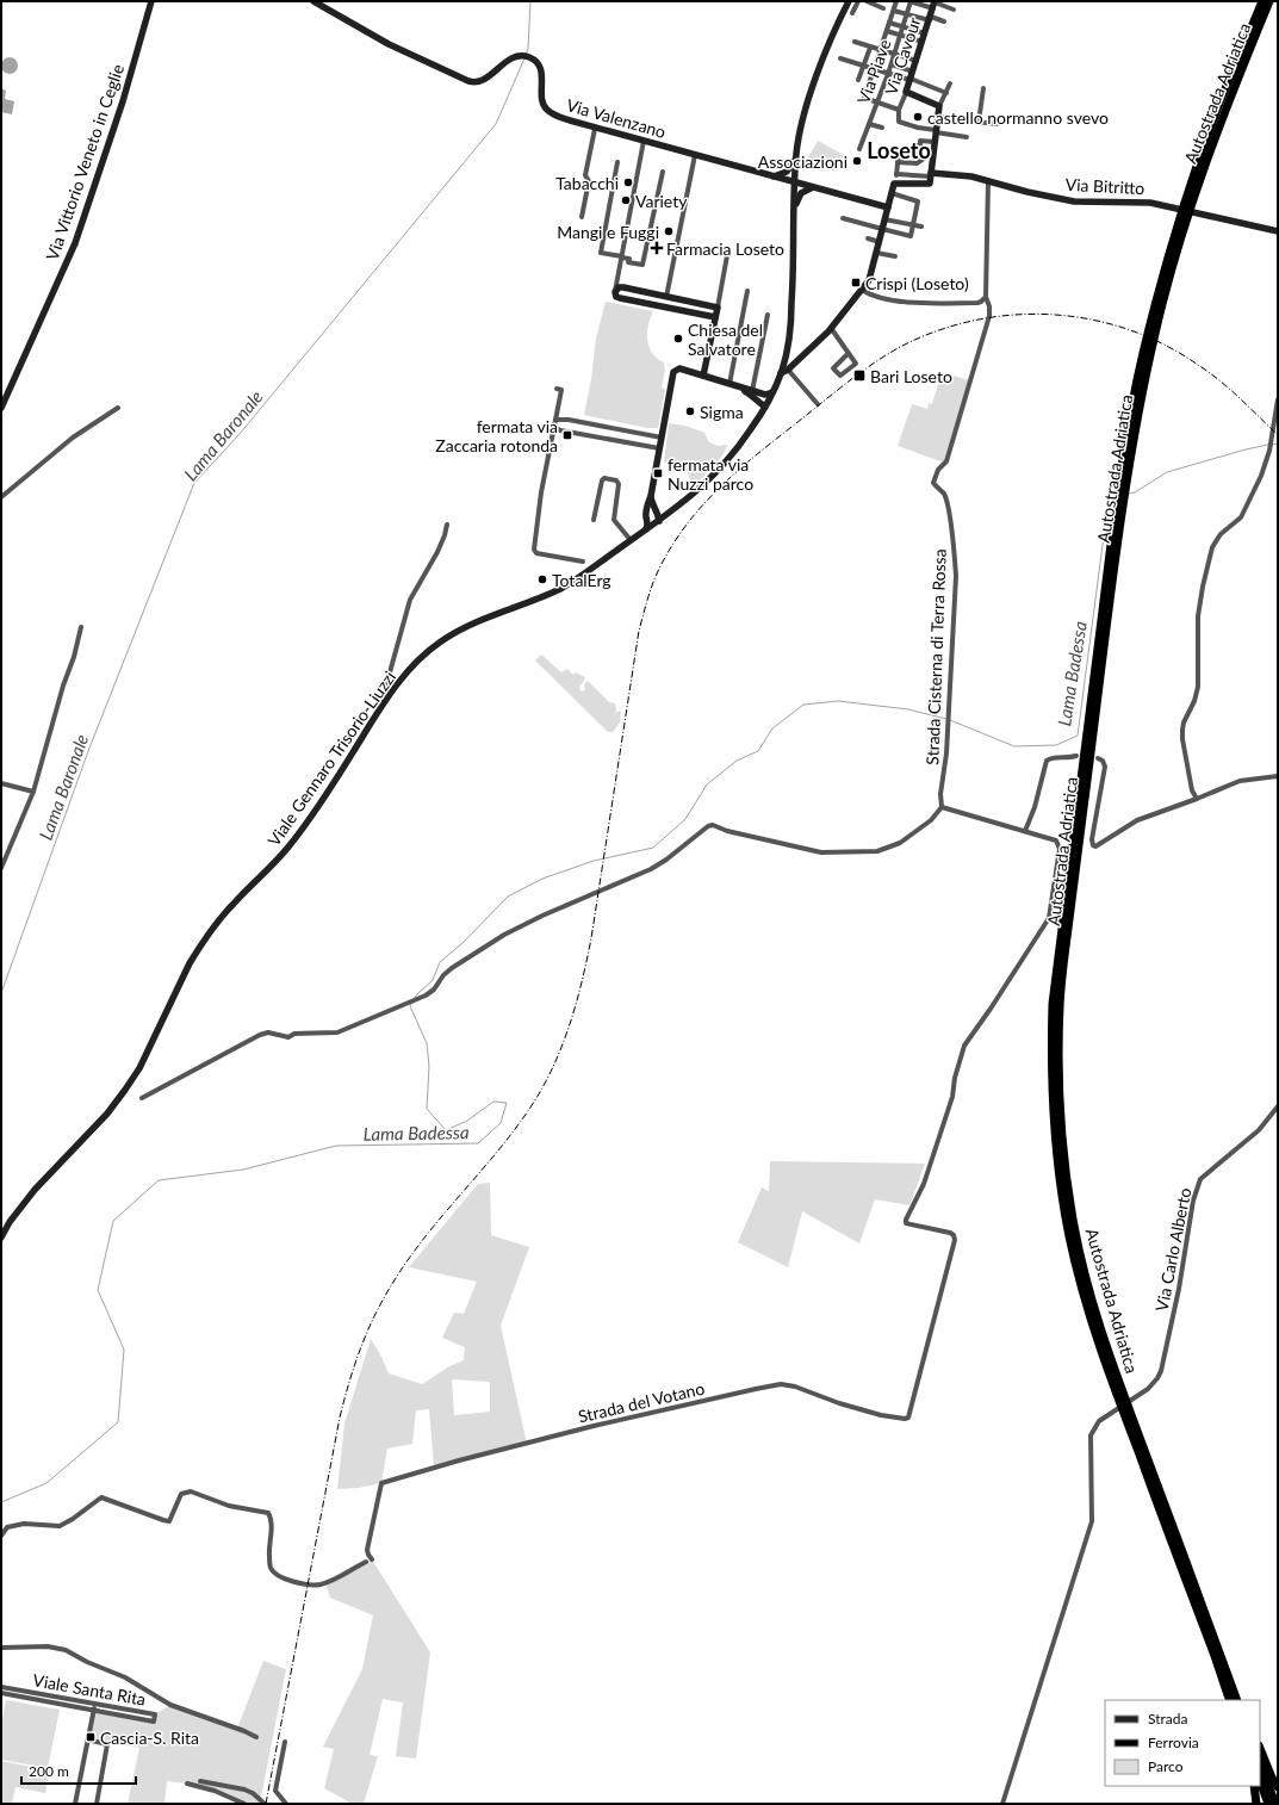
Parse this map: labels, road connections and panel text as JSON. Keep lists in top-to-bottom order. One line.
{"streets":{"highway":["Autostrada Adriatica"],"main road":["Via Cavour","Via Valenzano","Via Vittorio Veneto in Ceglie","Via Bitritto","Viale Gennaro Trisorio-Liuzzi"],"street":["Via Piave","Strada Cisterna di Terra Rossa","Via Carlo Alberto","Strada del Votano","Viale Santa Rita"]},"crossings":[["Via Valenzano","Viale Gennaro Trisorio-Liuzzi"],["Via Bitritto","Strada Cisterna di Terra Rossa"]],"districts":["Loseto"],"water":["Lama Baronale","Lama Badessa"],"places":{"other":["castello normanno svevo","Associazioni","Tabacchi","Variety","Mangi e Fuggi","Chiesa del Salvatore","Sigma","TotalErg"],"health":["Farmacia Loseto"],"transit":["Crispi (Loseto)","Bari Loseto","fermata via Zaccaria rotonda","fermata via Nuzzi parco","Cascia-S. Rita"]},"legend":["Strada","Ferrovia","Parco"],"scale_bar":"200 m"}
